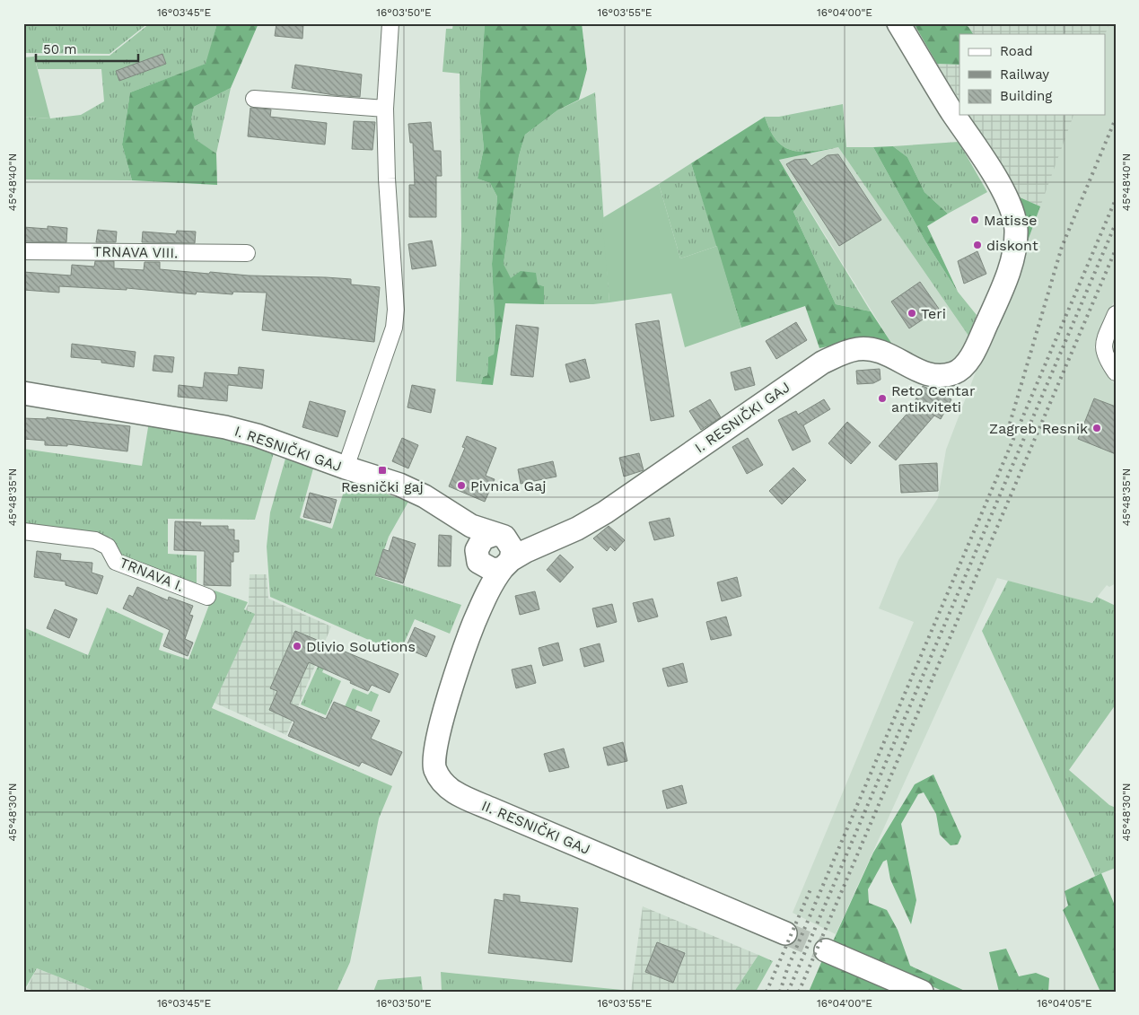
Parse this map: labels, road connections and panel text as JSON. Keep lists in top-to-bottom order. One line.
{"streets":{"street":["TRNAVA VIII.","I. RESNIČKI GAJ","TRNAVA I.","II. RESNIČKI GAJ"]},"crossings":[["I. RESNIČKI GAJ","II. RESNIČKI GAJ"]],"places":{"other":["Matisse","diskont","Teri","Reto Centar antikviteti","Zagreb Resnik","Pivnica Gaj","Dlivio Solutions"],"transit":["Resnički gaj"]},"legend":["Road","Railway","Building"],"scale_bar":"50 m","coordinates":["16°03'45\"E","16°03'50\"E","16°03'55\"E","16°04'00\"E","45°48'40\"N","45°48'35\"N","45°48'30\"N","16°04'05\"E"]}
